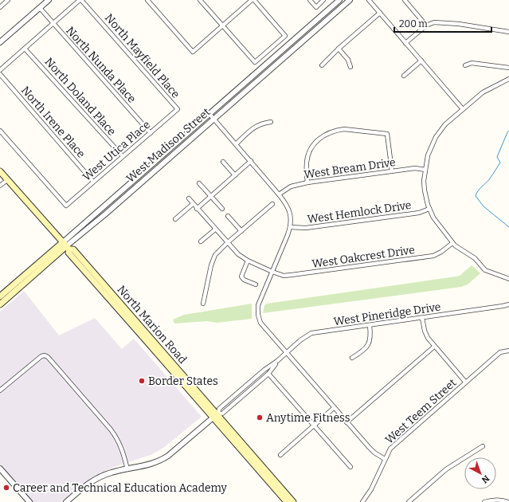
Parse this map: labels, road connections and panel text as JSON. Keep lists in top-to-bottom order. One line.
{"streets":{"main road":["West Madison Street","North Marion Road"],"street":["North Mayfield Place","North Nunda Place","North Doland Place","North Irene Place","West Utica Place","West Bream Drive","West Hemlock Drive","West Oakcrest Drive","West Pineridge Drive","West Teem Street"]},"crossings":[["North Mayfield Place","West Utica Place"],["North Nunda Place","West Utica Place"],["North Doland Place","West Utica Place"],["North Irene Place","West Utica Place"],["West Madison Street","North Marion Road"],["West Pineridge Drive","North Marion Road"]],"places":["Border States","Anytime Fitness","Career and Technical Education Academy"],"scale_bar":"200 m","north":"bottom right"}
